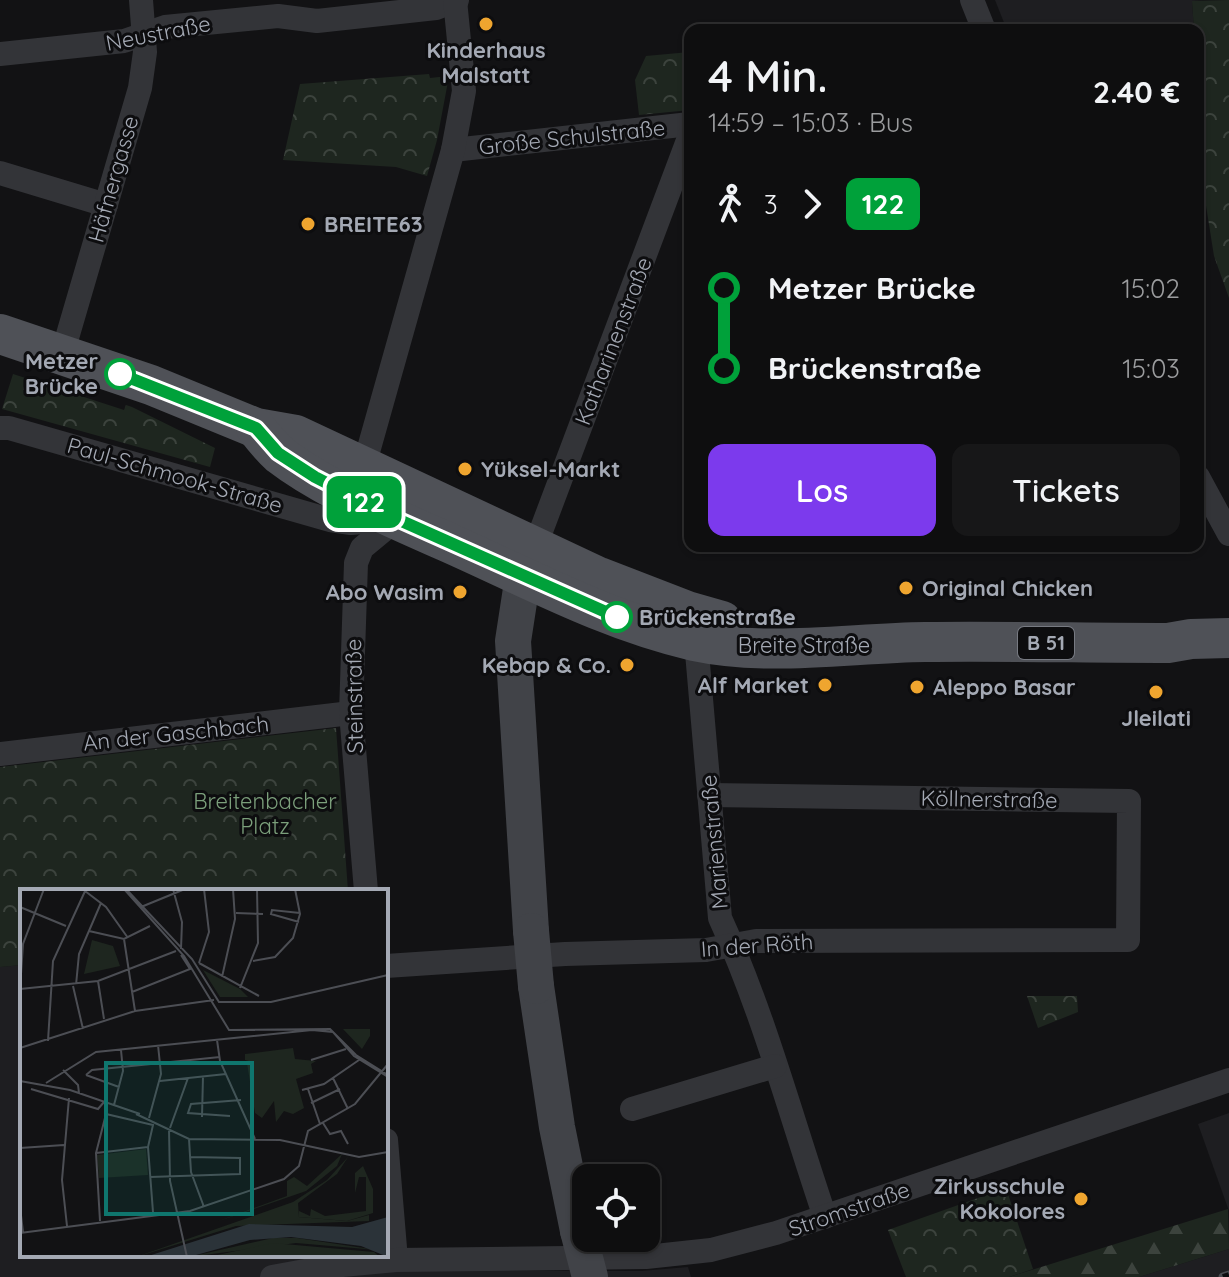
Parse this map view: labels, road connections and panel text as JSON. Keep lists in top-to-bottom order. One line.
{"streets":{"main road":["B 51","Breite Straße"],"street":["Neustraße","Große Schulstraße","Häfnergasse","Katharinenstraße","Paul-Schmook-Straße","Steinstraße","An der Gaschbach","Köllnerstraße","Marienstraße","In der Röth","Stromstraße"]},"crossings":[["Neustraße","Häfnergasse"],["Häfnergasse","Breite Straße"],["Katharinenstraße","Breite Straße"],["Paul-Schmook-Straße","Breite Straße"],["Paul-Schmook-Straße","Steinstraße"],["Breite Straße","Steinstraße"],["Breite Straße","Marienstraße"],["Steinstraße","An der Gaschbach"],["Köllnerstraße","Marienstraße"],["Köllnerstraße","In der Röth"],["Marienstraße","In der Röth"],["Marienstraße","Stromstraße"]],"parks":["Breitenbacher Platz"],"places":["Kinderhaus Malstatt","BREITE63","Metzer Brücke","Yüksel-Markt","Original Chicken","Abo Wasim","Brückenstraße","Kebap & Co.","Alf Market","Aleppo Basar","Jleilati","Zirkusschule Kokolores"],"lines":["bus line 122"],"page":{"on_map":"122","heading":["4 Min.","14:59 – 15:03 · Bus","2.40 €"],"legs":["3","122"],"list":[{"name":"Metzer Brücke","value":"15:02"},{"name":"Brückenstraße","value":"15:03"}],"buttons":["Los","Tickets"]}}
